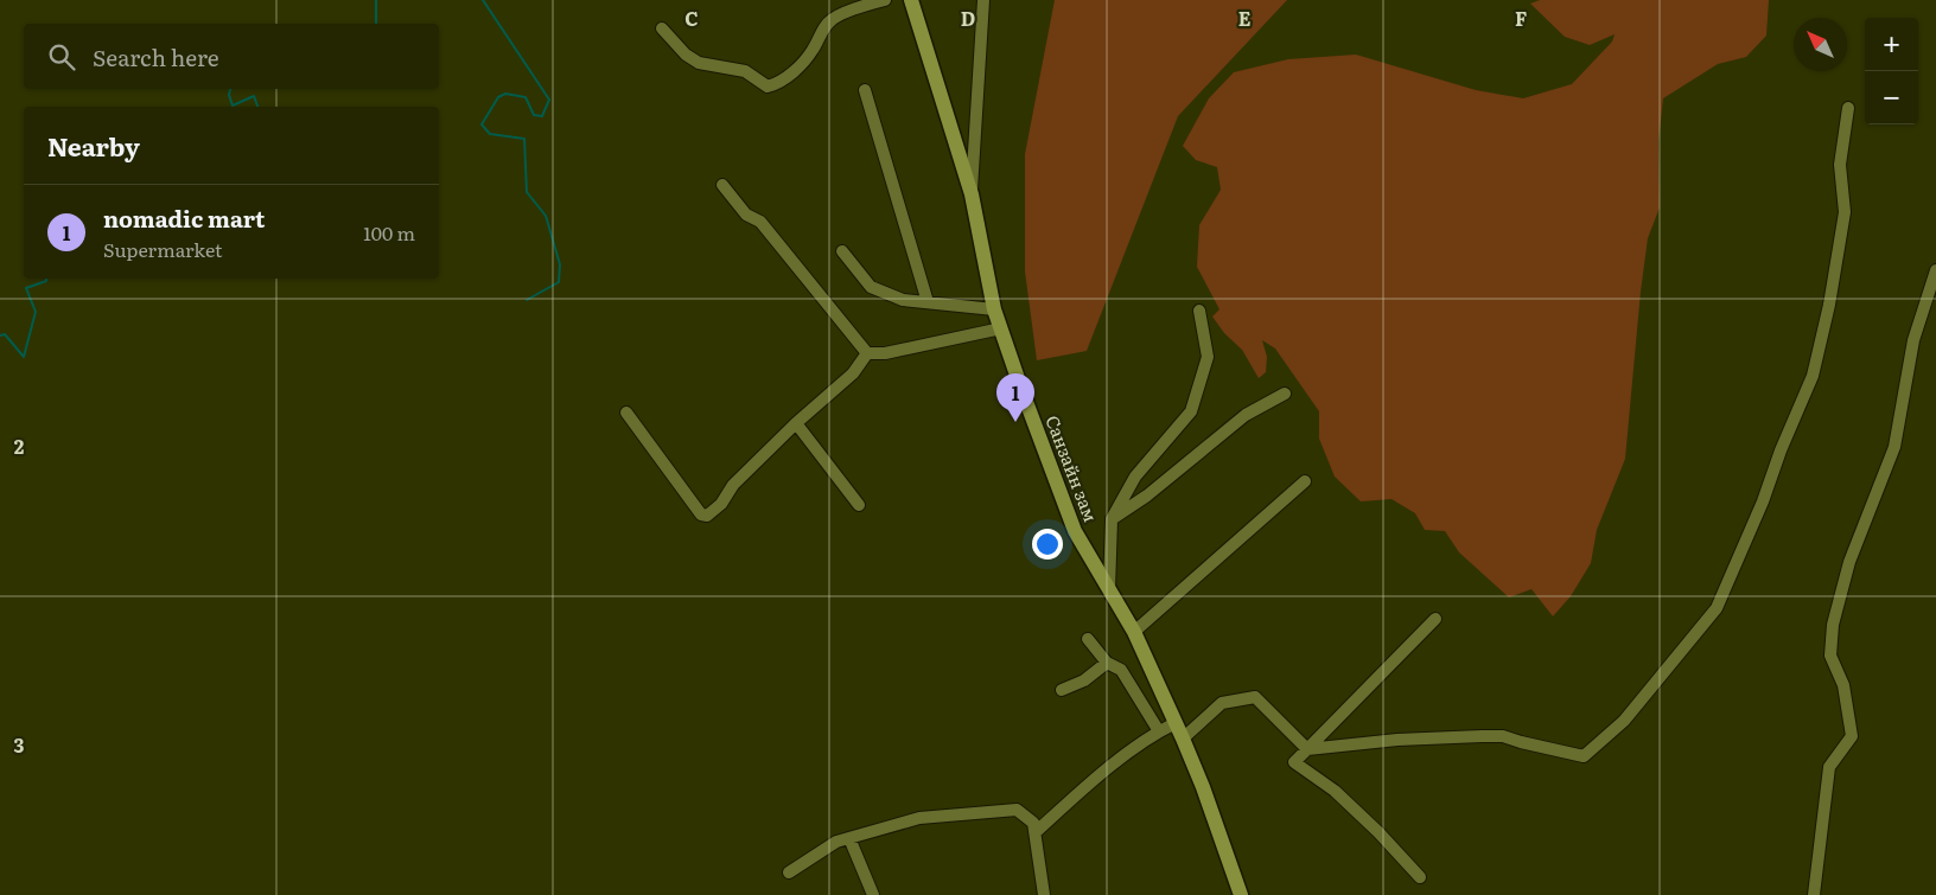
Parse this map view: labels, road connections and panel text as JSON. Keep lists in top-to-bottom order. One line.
{"streets":{"main road":["Санзайн зам"]},"north":"top left","page":{"map_buttons":["+","−"],"search":"Search here","heading":"Nearby","list":[{"mark":"1","name":"nomadic mart","note":"Supermarket","value":"100 m"}],"pins":"1"},"grid":{"columns":["C","D","E","F"],"rows":["2","3"]}}
